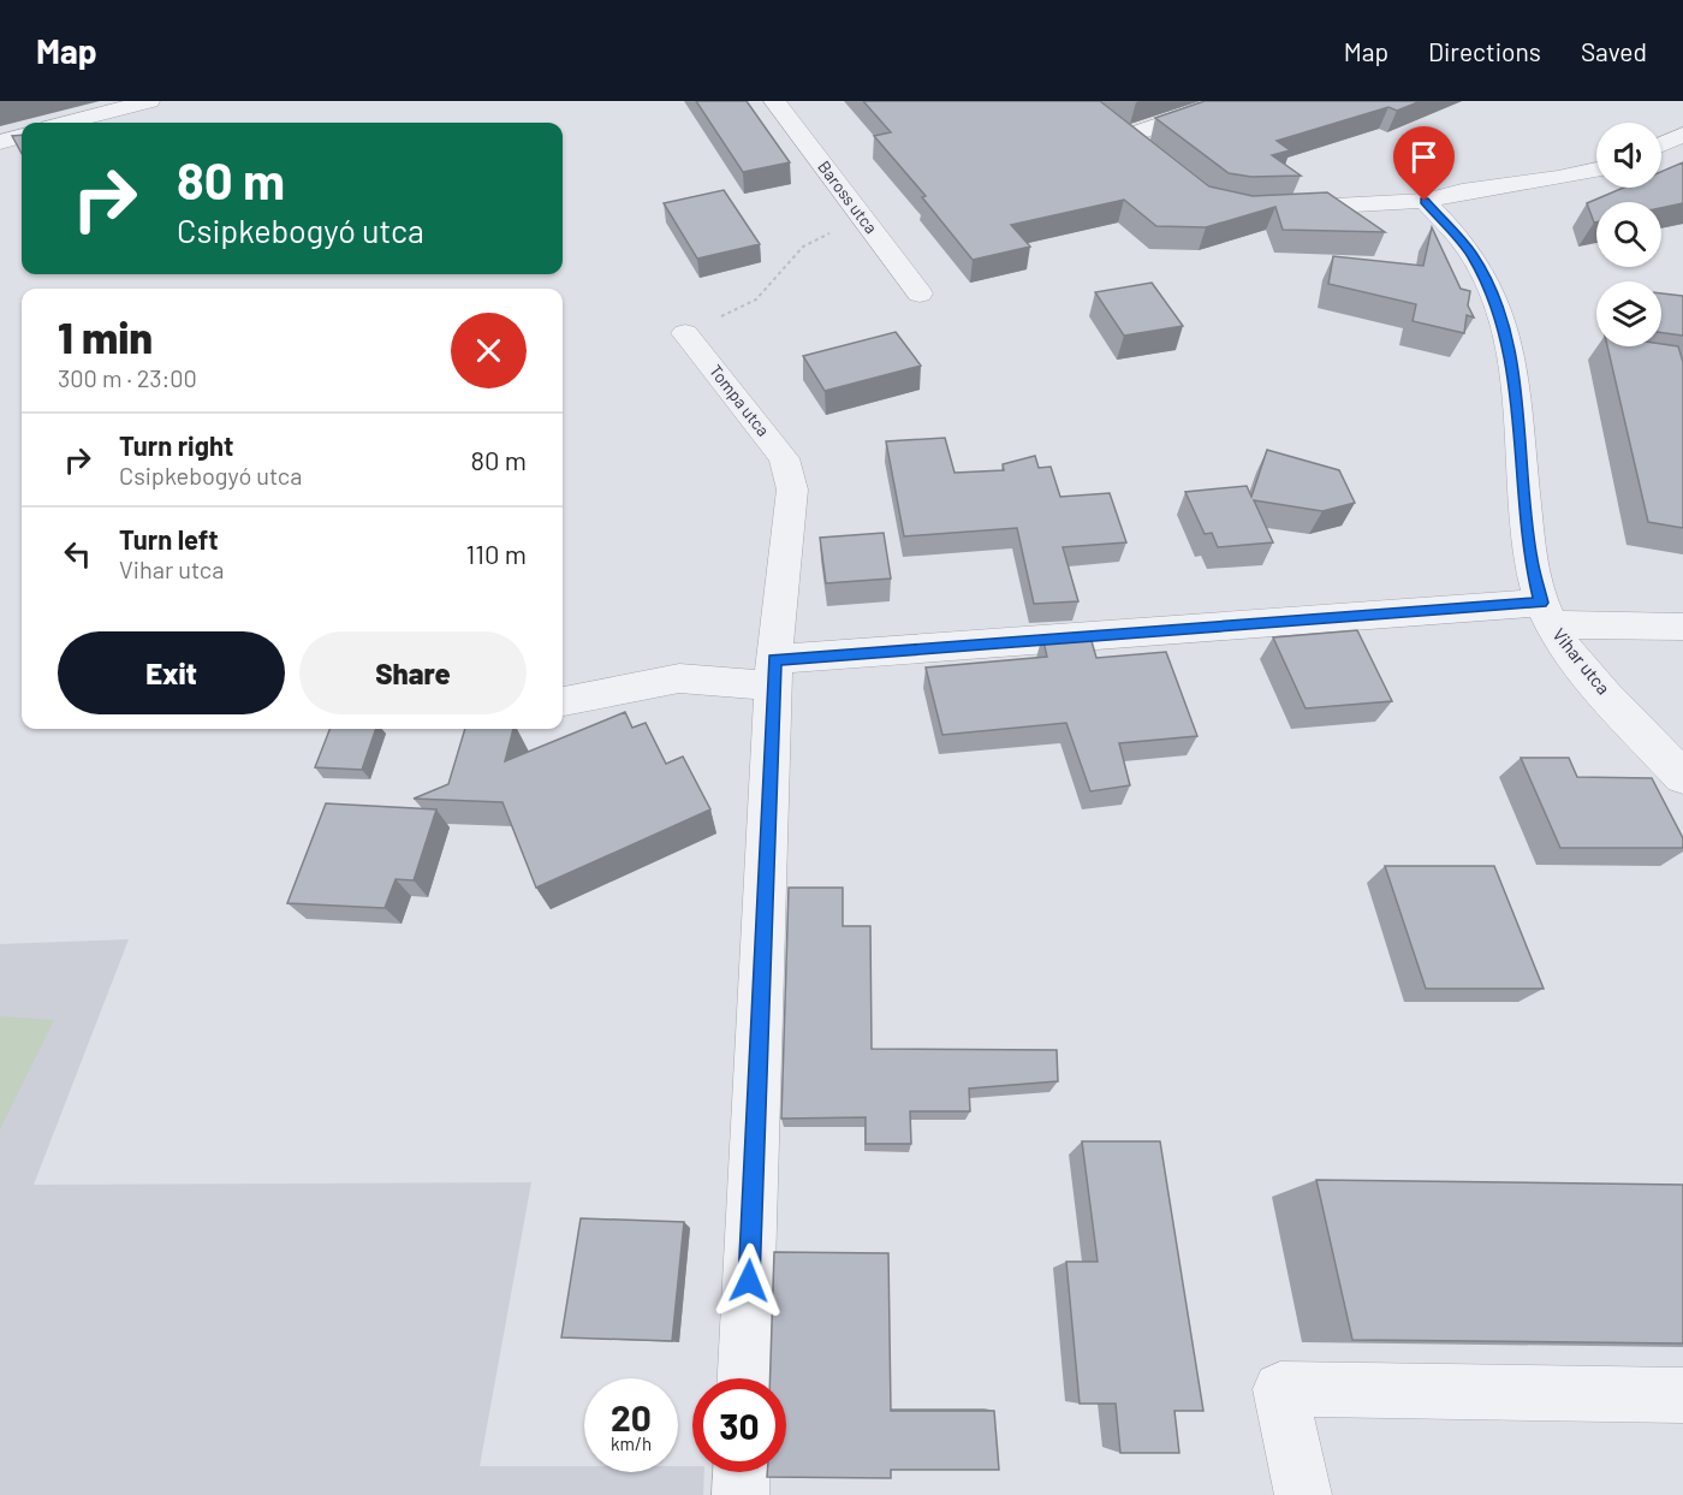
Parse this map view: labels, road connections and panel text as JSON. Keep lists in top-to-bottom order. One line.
{"streets":{"street":["Baross utca","Tompa utca","Vihar utca"]},"page":{"header":"Map","nav":["Map","Directions","Saved"],"turn":["80 m","Csipkebogyó utca"],"heading":["1 min","300 m · 23:00"],"list":[{"name":"Turn right","note":"Csipkebogyó utca","value":"80 m"},{"name":"Turn left","note":"Vihar utca","value":"110 m"}],"buttons":["Exit","Share"],"speed":"20 km/h","limit":"30"}}
